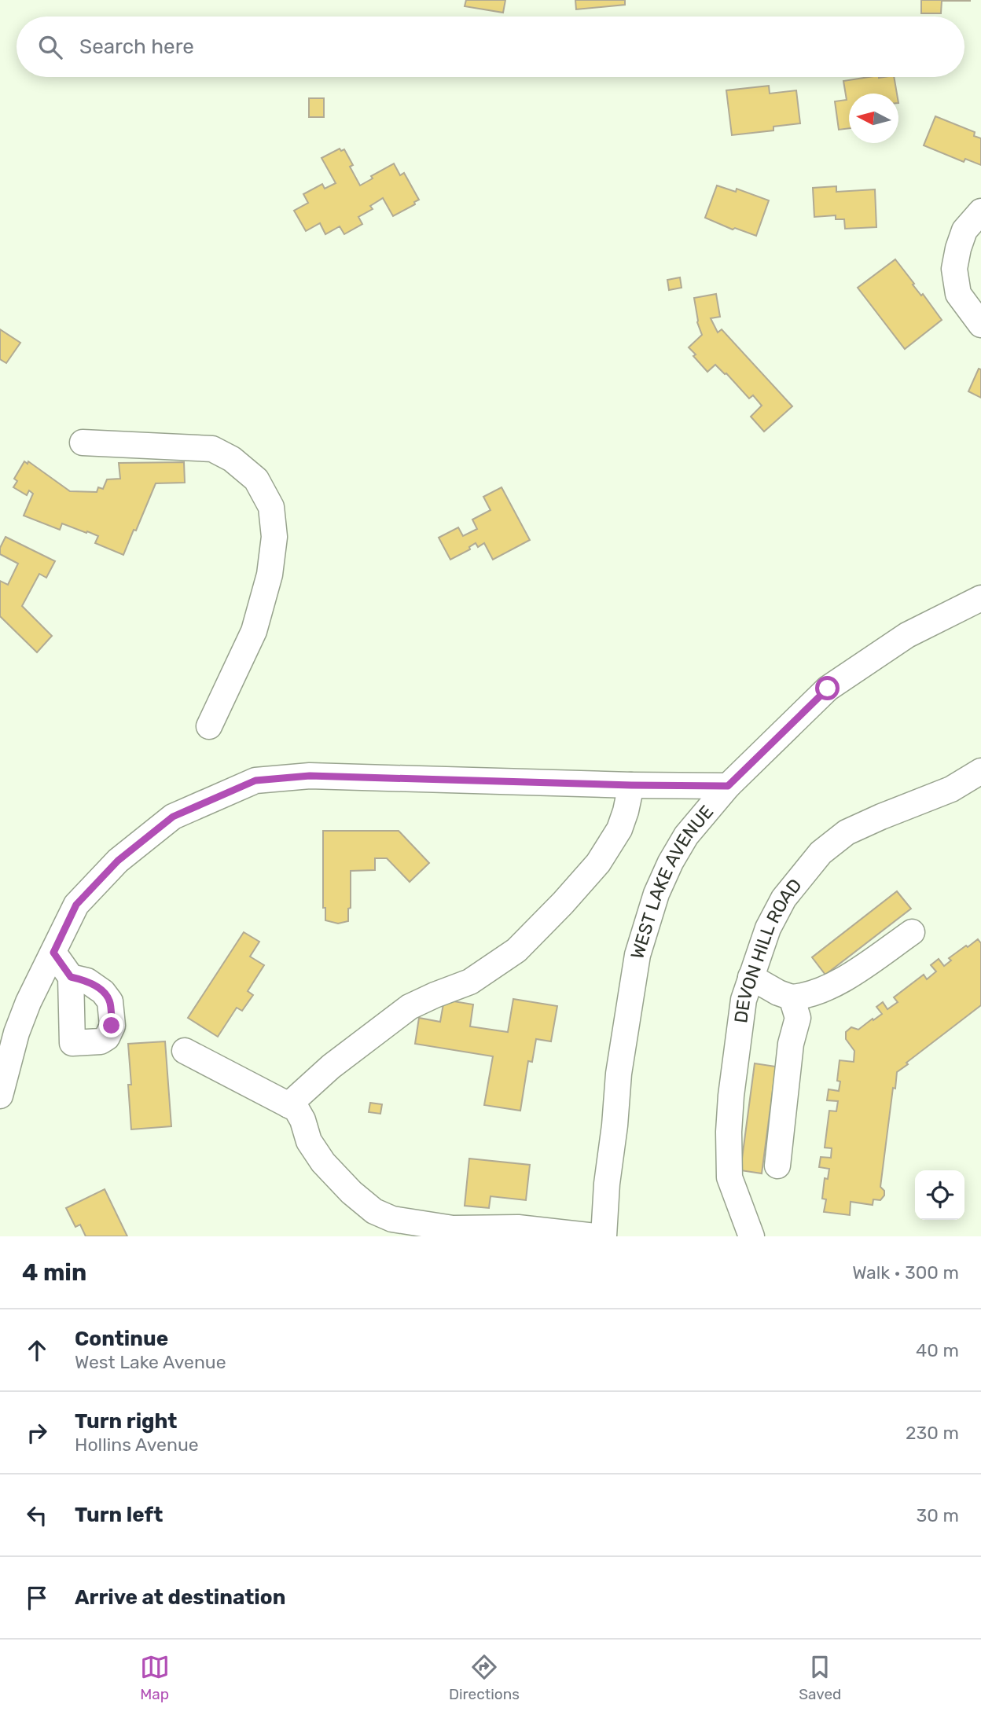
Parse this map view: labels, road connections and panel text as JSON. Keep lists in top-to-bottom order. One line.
{"streets":{"street":["WEST LAKE AVENUE","DEVON HILL ROAD"]},"north":"left","page":{"search":"Search here","heading":["4 min","Walk · 300 m"],"list":[["Continue","West Lake Avenue","40 m"],["Turn right","Hollins Avenue","230 m"],["Turn left","30 m"],"Arrive at destination"],"nav":["Map","Directions","Saved"]}}
